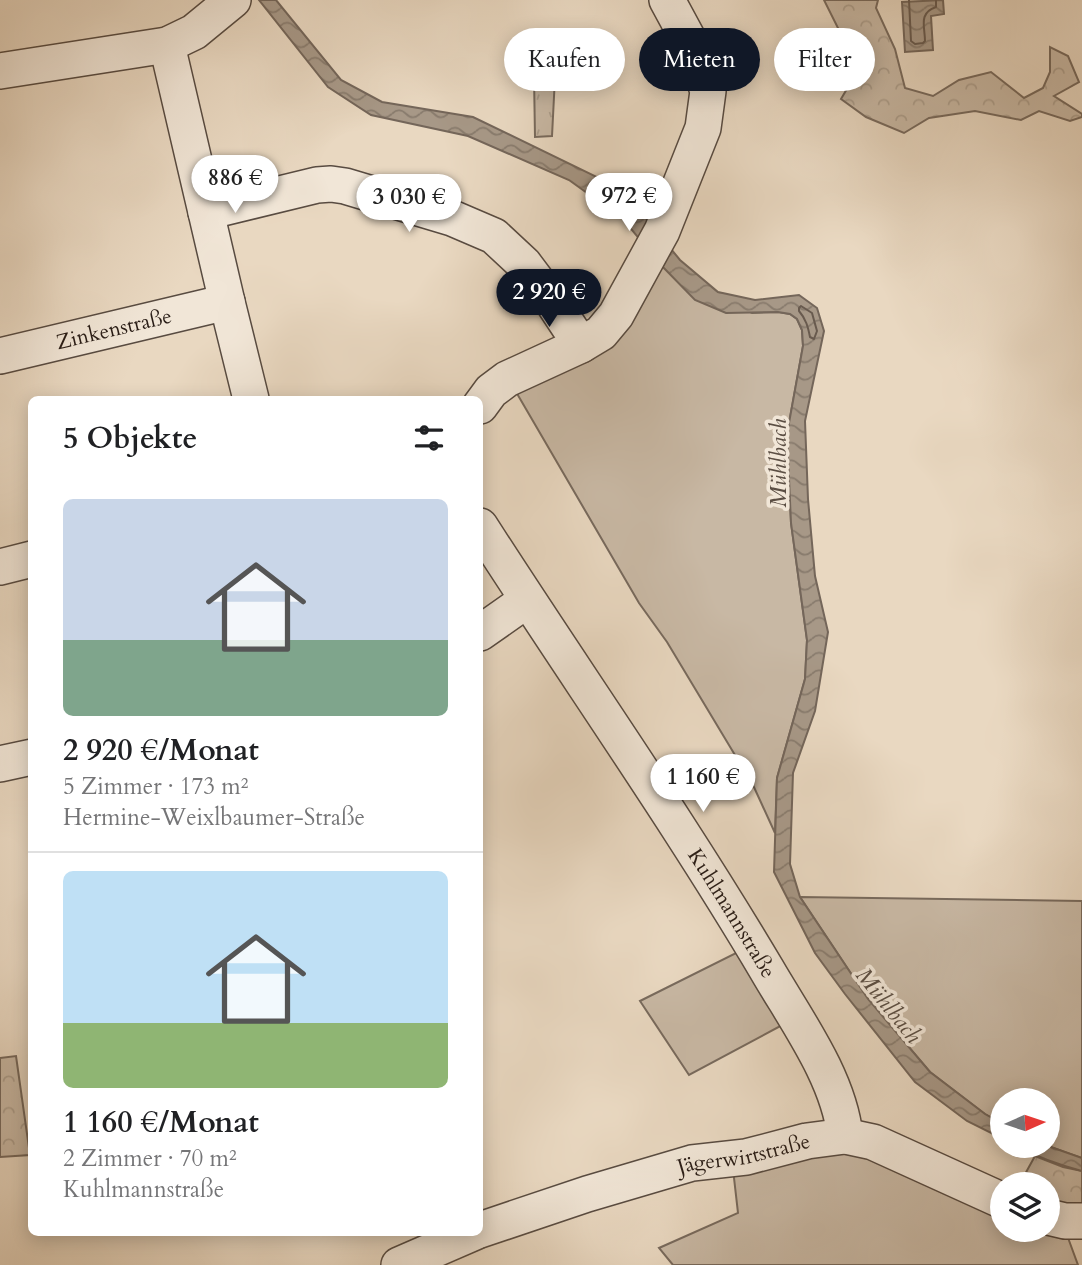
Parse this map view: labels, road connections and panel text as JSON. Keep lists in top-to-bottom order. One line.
{"streets":{"street":["Zinkenstraße","Kuhlmannstraße","Jägerwirtstraße"]},"crossings":[["Kuhlmannstraße","Jägerwirtstraße"]],"water":["Mühlbach"],"north":"right","page":{"chip":["Kaufen","Mieten","Filter"],"price":["886 €","972 €","3 030 €","2 920 €","1 160 €"],"heading":"5 Objekte","list":[{"name":"2 920 €/Monat","note":"5 Zimmer · 173 m² · Hermine-Weixlbaumer-Straße"},{"name":"1 160 €/Monat","note":"2 Zimmer · 70 m² · Kuhlmannstraße"}]}}
